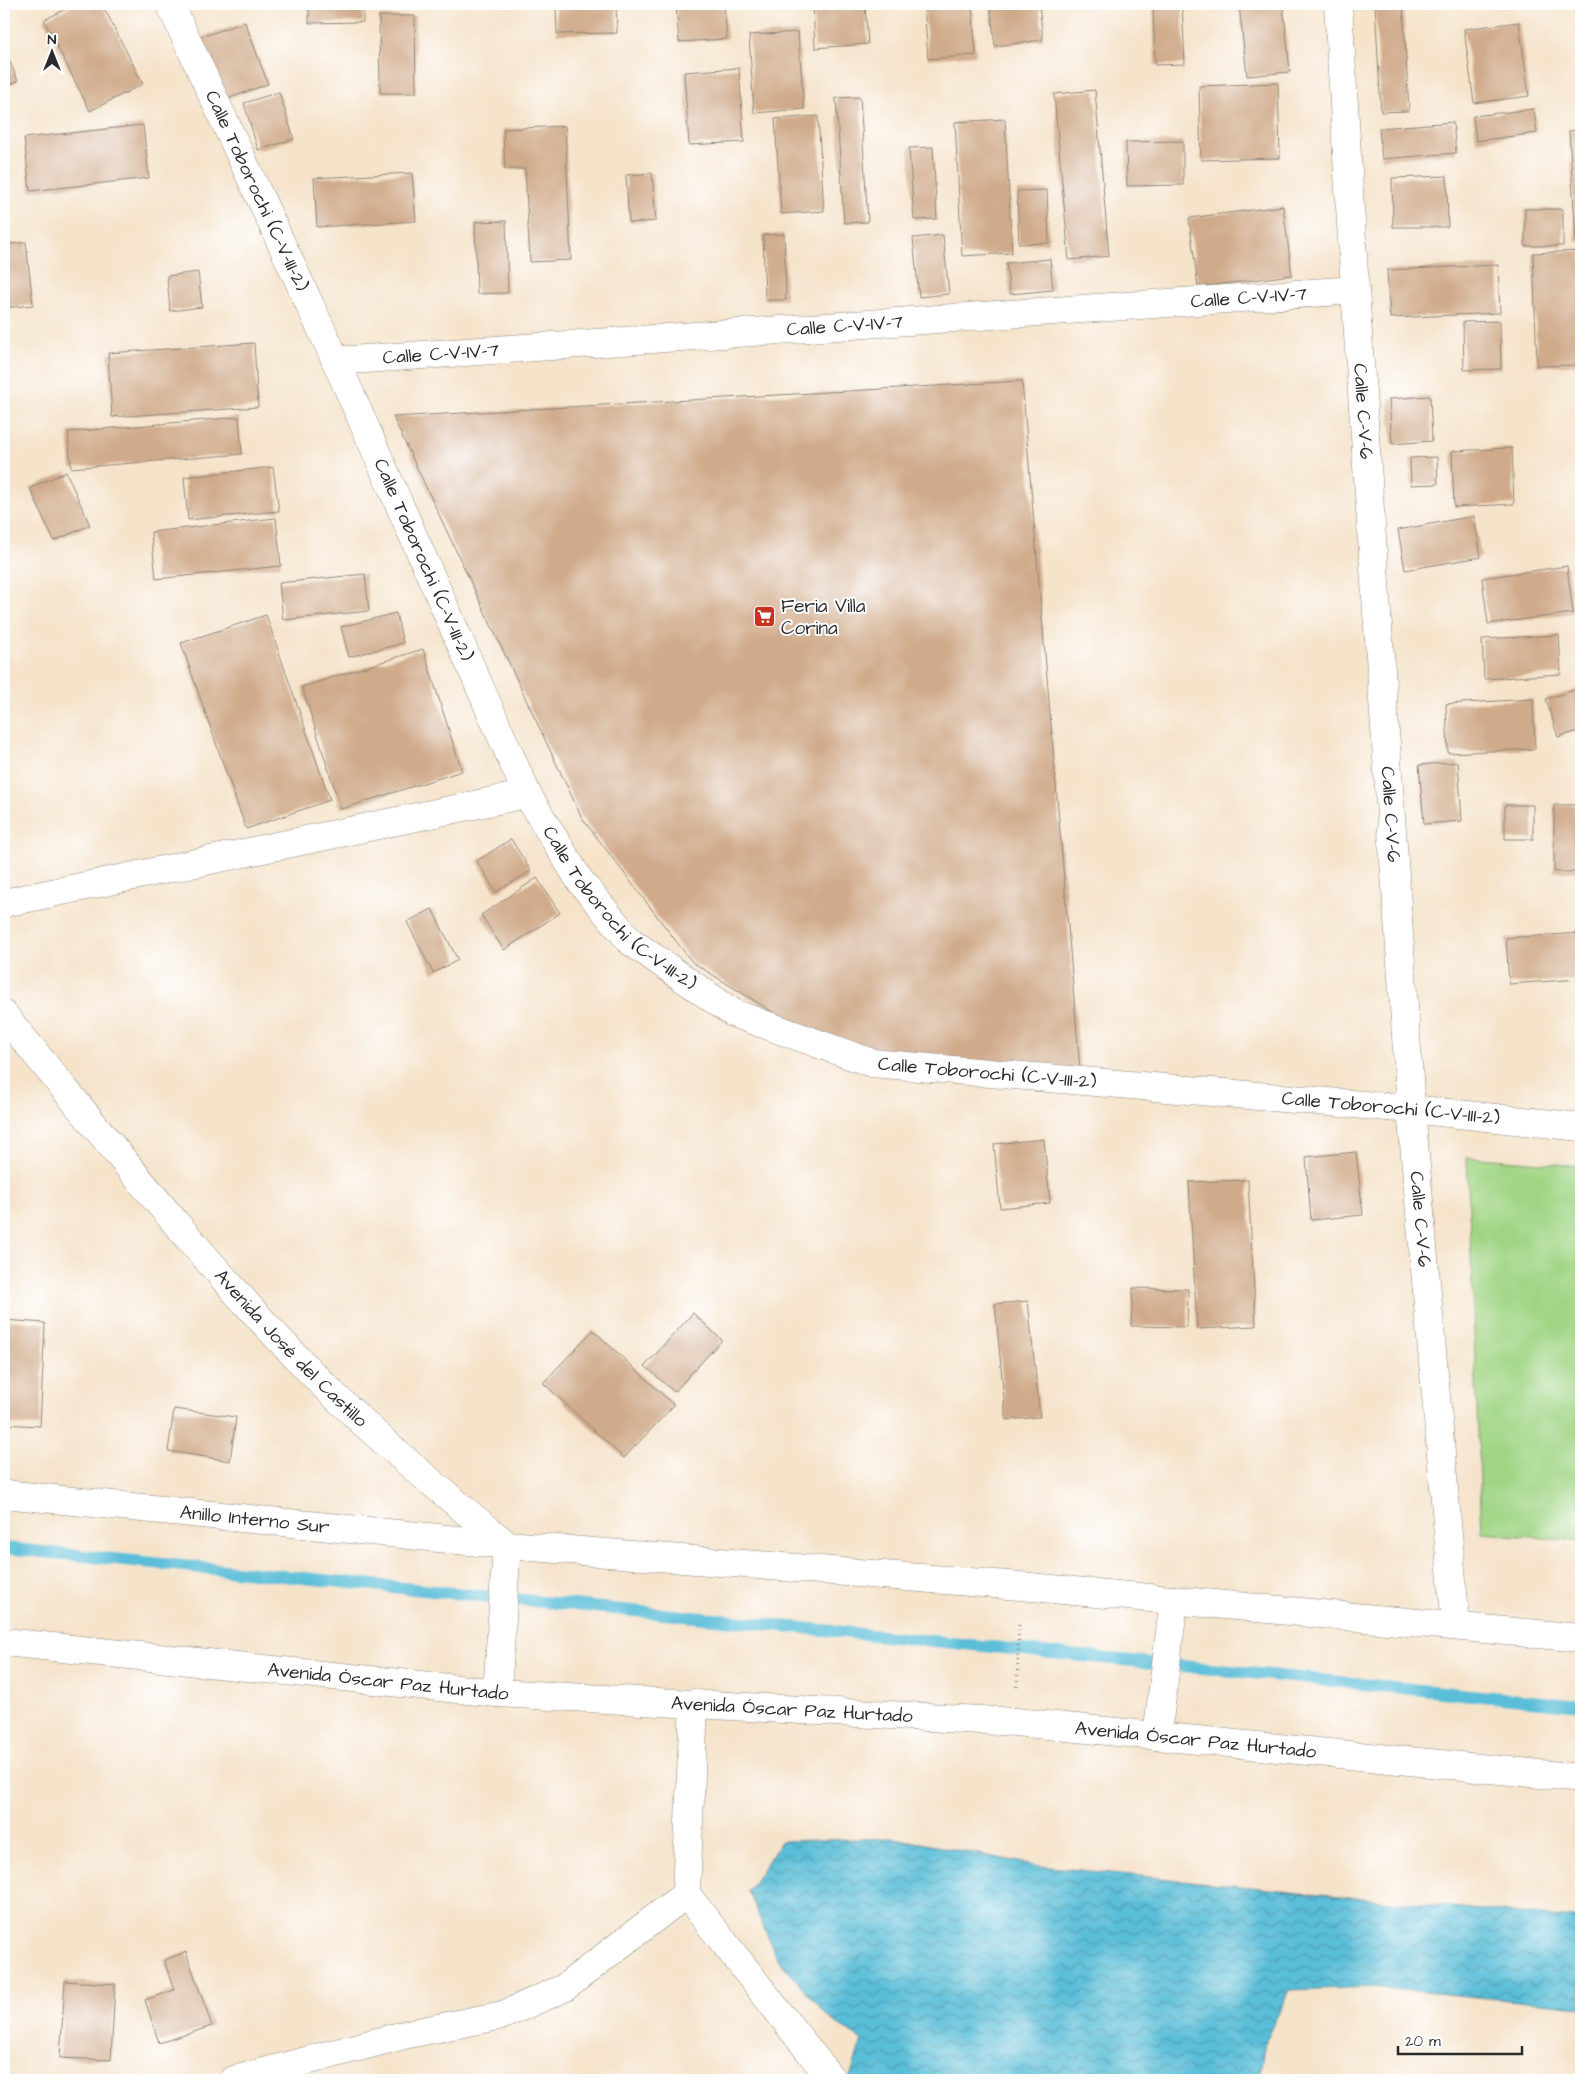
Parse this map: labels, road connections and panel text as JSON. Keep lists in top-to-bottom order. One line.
{"streets":{"main road":["Calle Toborochi (C-V-III-2)","Calle C-V-IV-7","Calle C-V-6","Avenida José del Castillo","Anillo Interno Sur","Avenida Óscar Paz Hurtado"]},"crossings":[["Calle Toborochi (C-V-III-2)","Calle C-V-IV-7"],["Calle Toborochi (C-V-III-2)","Calle C-V-6"],["Calle C-V-IV-7","Calle C-V-6"],["Calle C-V-6","Anillo Interno Sur"],["Avenida José del Castillo","Anillo Interno Sur"]],"places":{"supermarket":["Feria Villa Corina"]},"scale_bar":"20 m","north":"top"}
